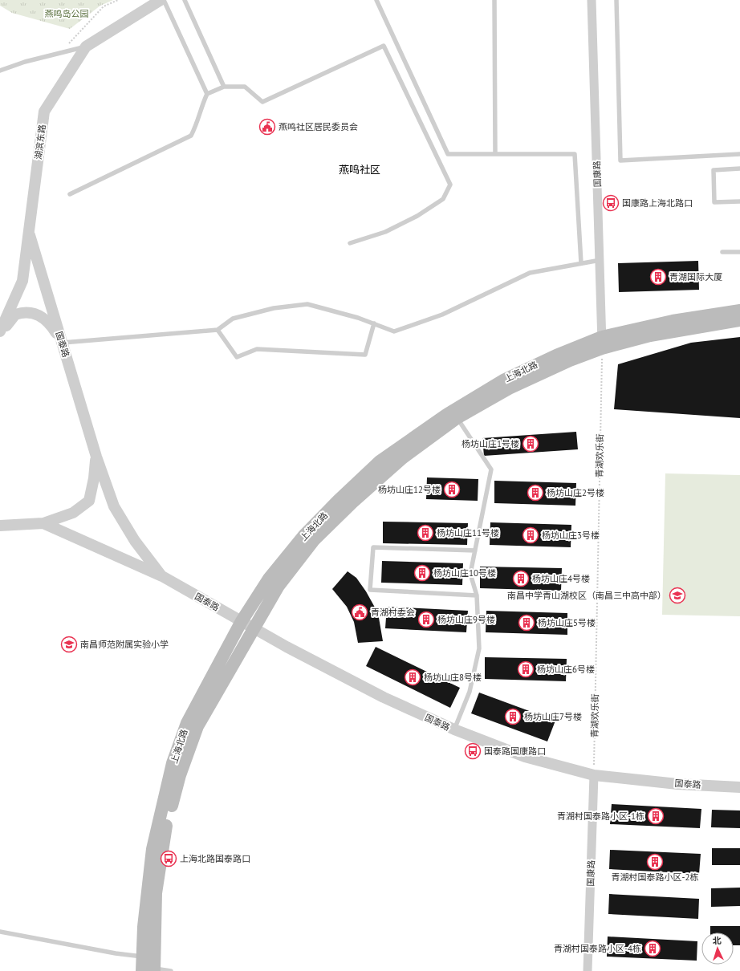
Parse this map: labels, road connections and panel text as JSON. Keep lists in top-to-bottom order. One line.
{"streets":{"main road":["上海北路"],"street":["湖滨东路","国康路","国泰路"],"path":["青湖欢乐街"]},"crossings":[["湖滨东路","国泰路"],["国康路","国泰路"],["国康路","上海北路"],["国康路","青湖欢乐街"],["国泰路","上海北路"],["国泰路","青湖欢乐街"],["上海北路","青湖欢乐街"]],"districts":["燕鸣社区"],"parks":["燕鸣岛公园"],"places":{"public building":["燕鸣社区居民委员会","青湖村委会"],"bus stop":["国康路上海北路口","国泰路国康路口","上海北路国泰路口"],"building":["青湖国际大厦","杨坊山庄1号楼","杨坊山庄12号楼","杨坊山庄2号楼","杨坊山庄11号楼","杨坊山庄3号楼","杨坊山庄10号楼","杨坊山庄4号楼","杨坊山庄9号楼","杨坊山庄5号楼","杨坊山庄6号楼","杨坊山庄8号楼","杨坊山庄7号楼","青湖村国泰路小区-1栋","青湖村国泰路小区-2栋","青湖村国泰路小区-4栋"],"school or university":["南昌中学青山湖校区（南昌三中高中部）","南昌师范附属实验小学"]},"north":"top"}
